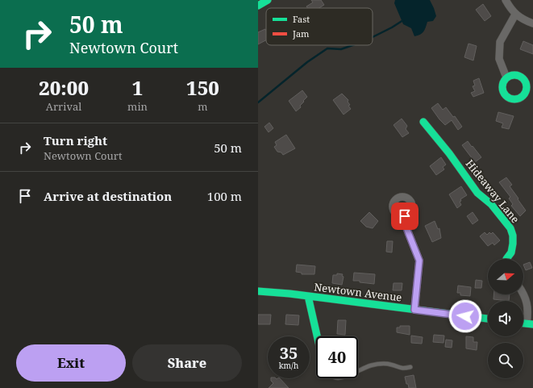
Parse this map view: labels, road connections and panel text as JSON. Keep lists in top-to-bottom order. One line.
{"streets":{"street":["Hideaway Lane","Newtown Avenue"]},"legend":["Fast","Jam"],"north":"right","page":{"turn":["50 m","Newtown Court"],"eta":["20:00","Arrival","1","min","150","m"],"list":[{"name":"Turn right","note":"Newtown Court","value":"50 m"},{"name":"Arrive at destination","value":"100 m"}],"speed":"35 km/h","limit":"40","buttons":["Exit","Share"]}}
